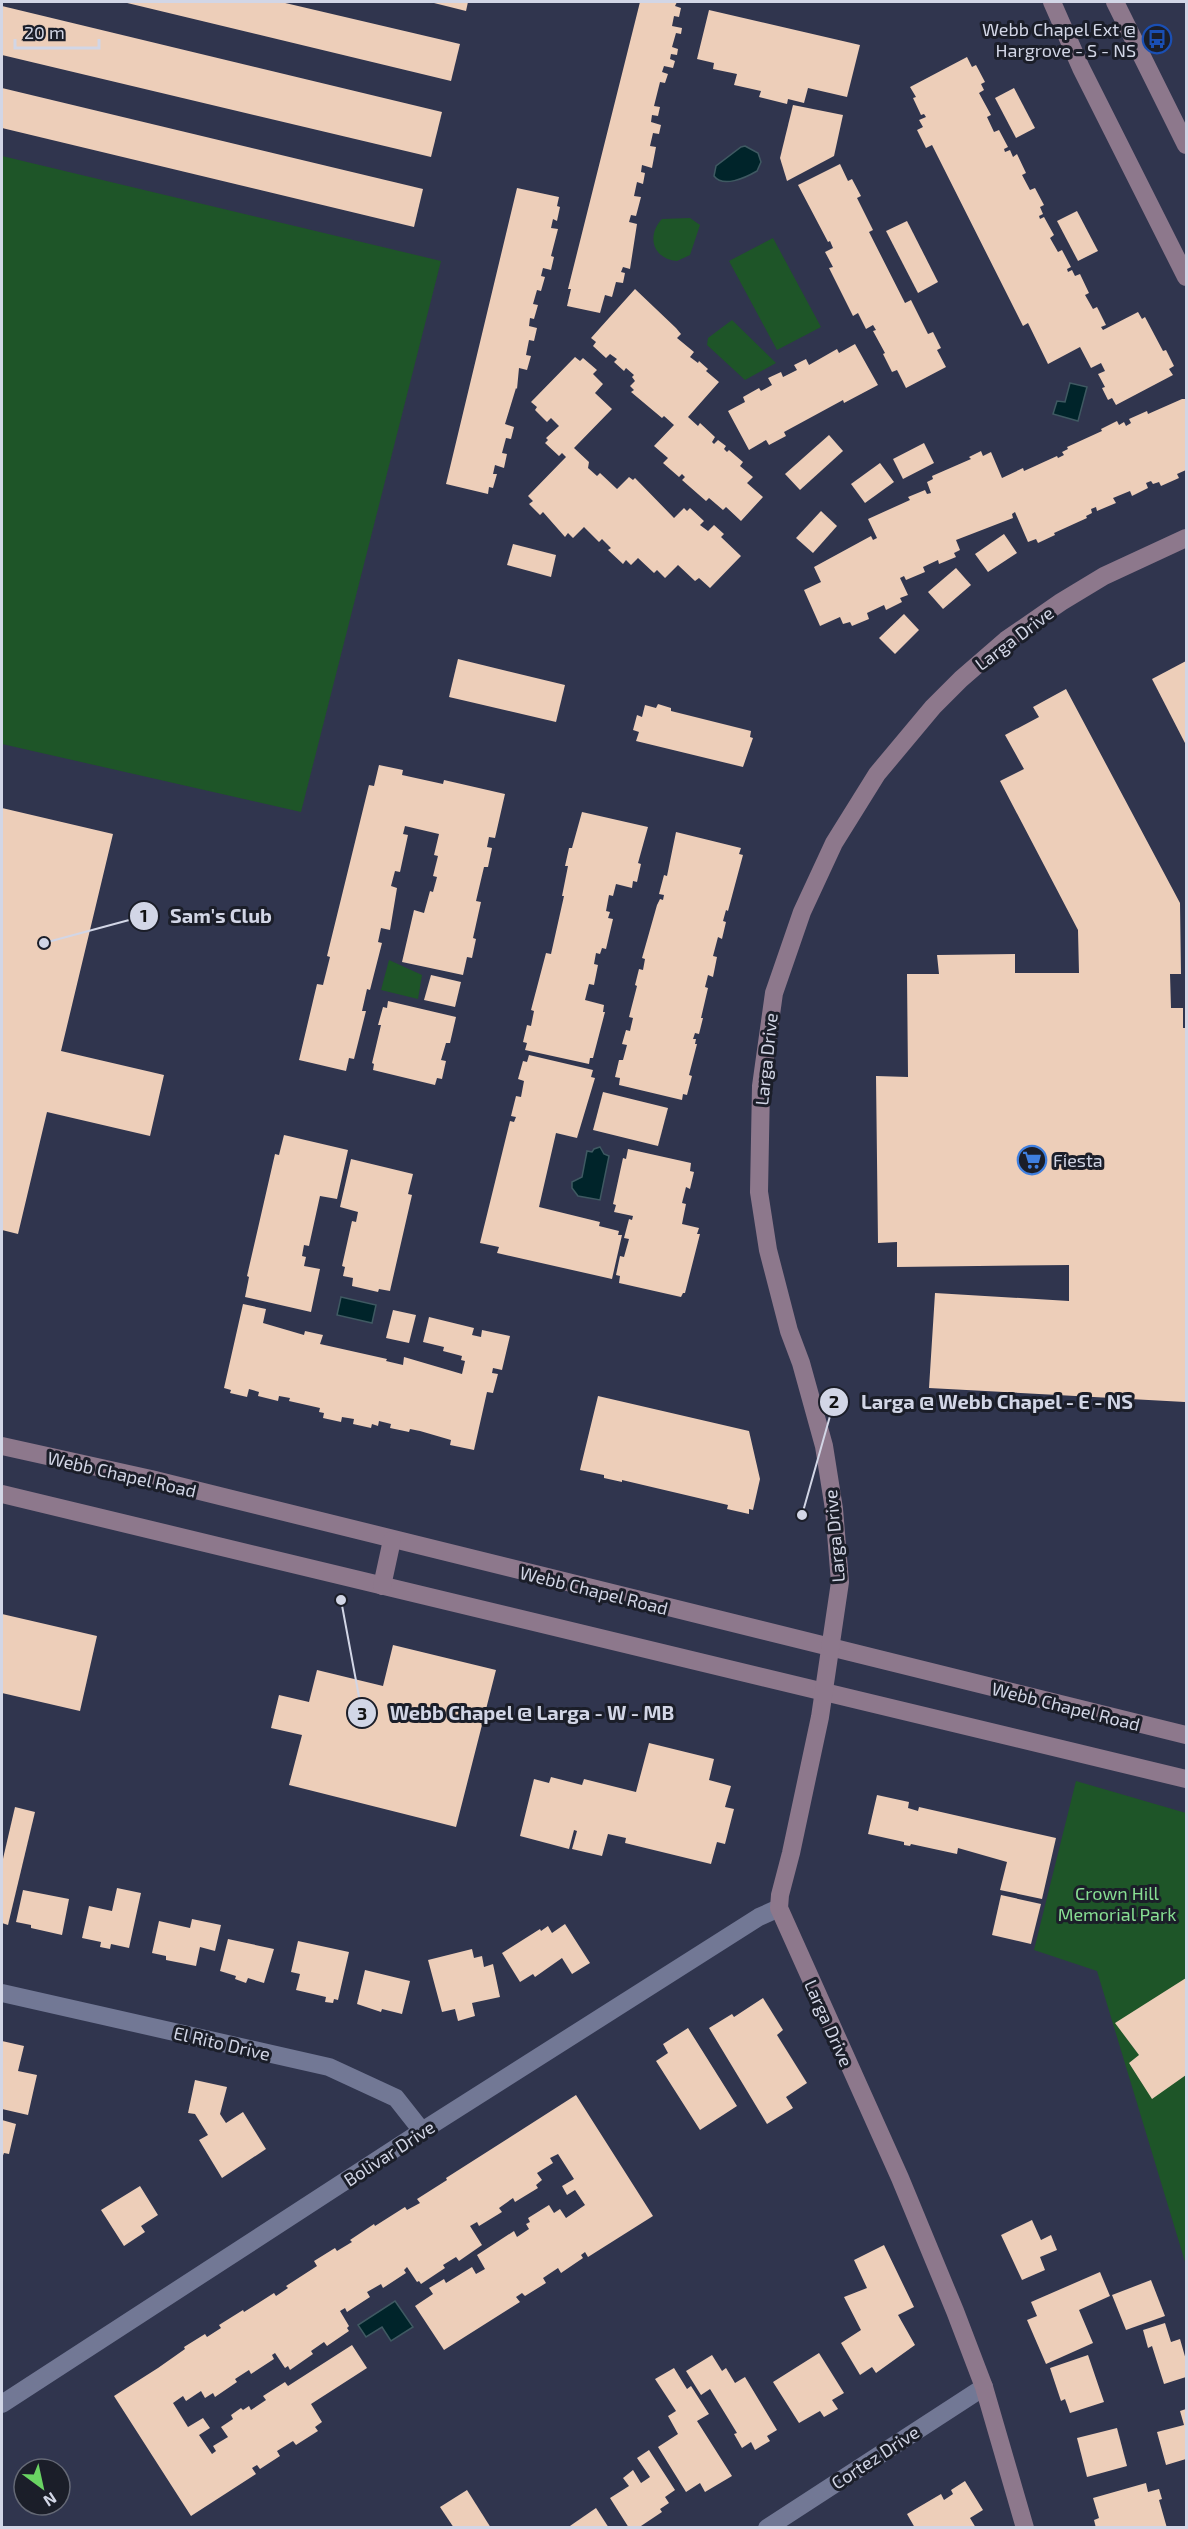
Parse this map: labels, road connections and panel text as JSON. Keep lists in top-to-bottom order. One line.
{"streets":{"main road":["Larga Drive","Webb Chapel Road"],"street":["El Rito Drive","Bolivar Drive","Cortez Drive"]},"crossings":[["Larga Drive","Webb Chapel Road"],["Larga Drive","Bolivar Drive"],["Larga Drive","Cortez Drive"],["El Rito Drive","Bolivar Drive"]],"parks":["Crown Hill Memorial Park"],"places":{"bus stop":["Webb Chapel Ext @ Hargrove - S - NS"],"other":["Sam's Club","Larga @ Webb Chapel - E - NS","Webb Chapel @ Larga - W - MB"],"supermarket":["Fiesta"]},"scale_bar":"20 m","north":"bottom right"}
